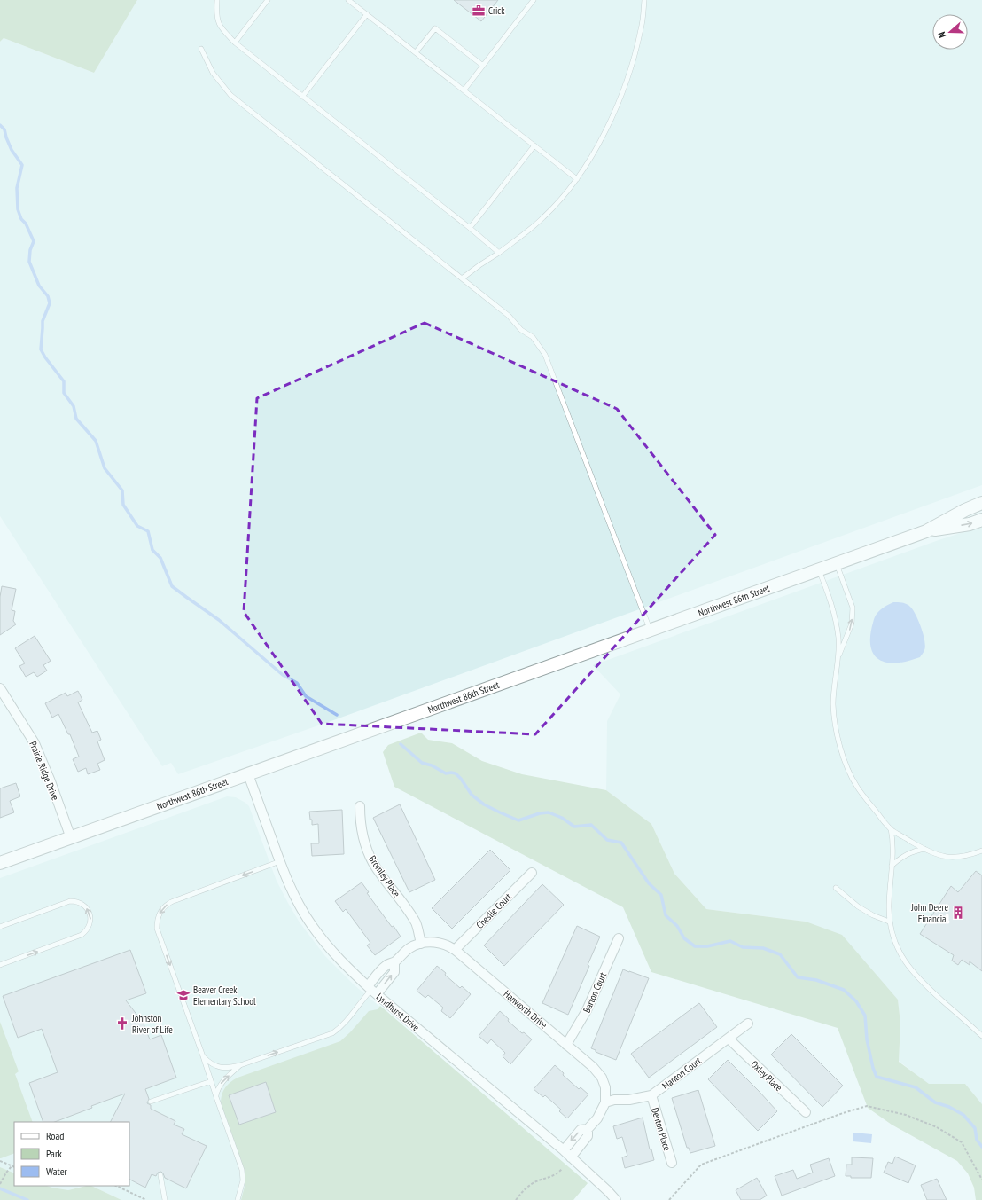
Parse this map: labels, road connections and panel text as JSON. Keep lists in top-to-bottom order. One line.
{"streets":{"main road":["Northwest 86th Street"],"street":["Prairie Ridge Drive","Bromley Place","Cheslie Court","Barton Court","Hanworth Drive","Lyndhurst Drive","Manton Court","Oxley Place","Denton Place"]},"crossings":[["Northwest 86th Street","Prairie Ridge Drive"],["Northwest 86th Street","Lyndhurst Drive"],["Bromley Place","Hanworth Drive"],["Cheslie Court","Hanworth Drive"],["Barton Court","Hanworth Drive"],["Hanworth Drive","Lyndhurst Drive"],["Hanworth Drive","Manton Court"],["Manton Court","Oxley Place"],["Manton Court","Denton Place"]],"places":{"office":["Crick"],"building":["John Deere Financial"],"school or university":["Beaver Creek Elementary School"],"church":["Johnston River of Life"]},"legend":["Road","Park","Water"],"north":"left"}
